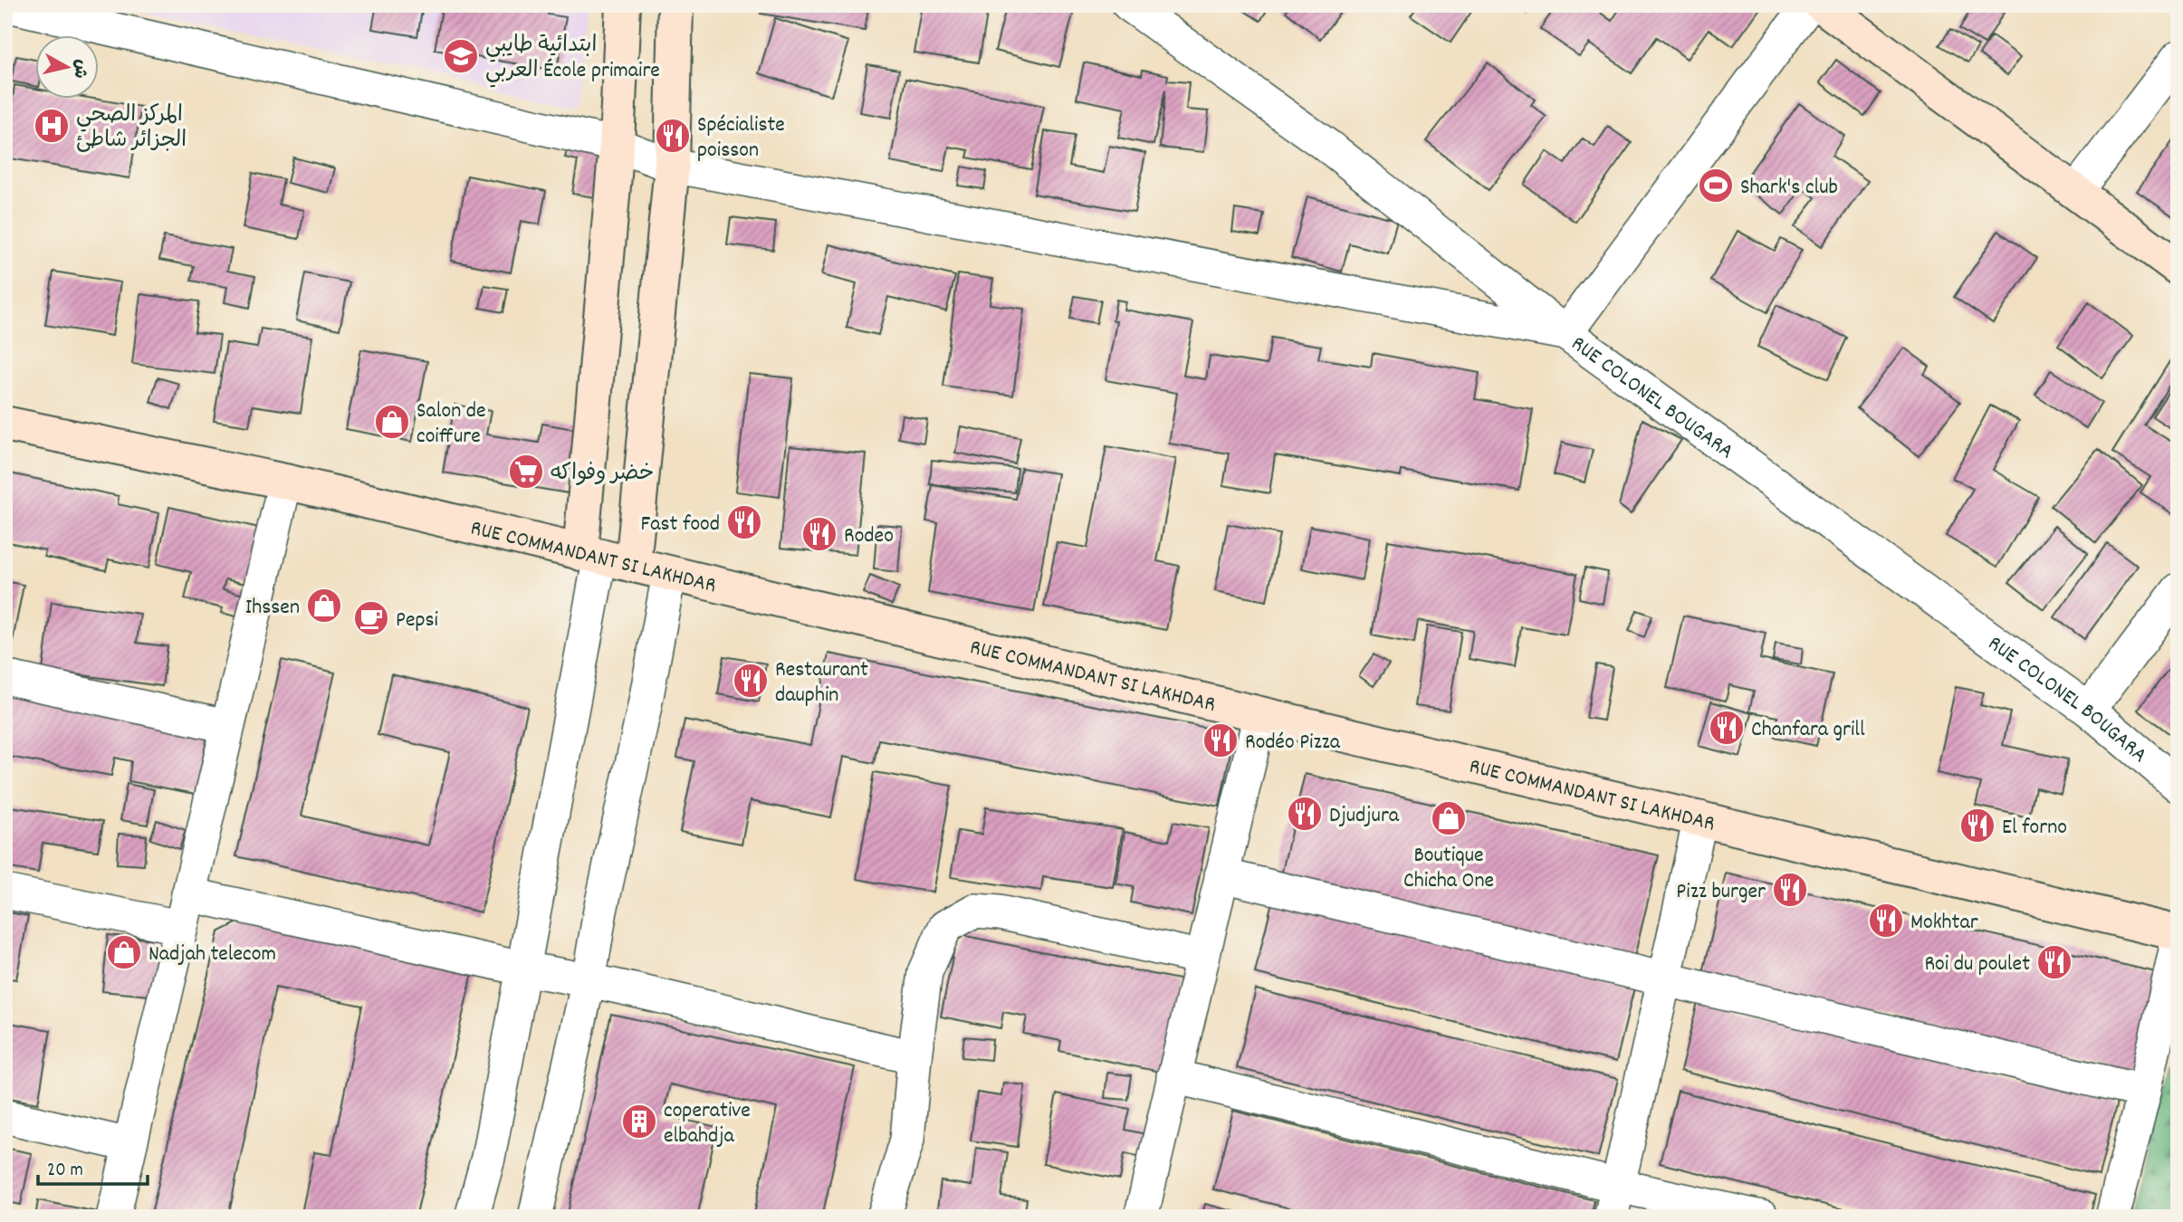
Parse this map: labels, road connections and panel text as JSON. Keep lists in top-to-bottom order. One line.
{"streets":{"main road":["RUE COMMANDANT SI LAKHDAR"],"street":["RUE COLONEL BOUGARA"]},"places":{"school or university":["ابتدائية طايبي العربي École primaire"],"hospital":["المركز الصحي الجزائر شاطئ"],"restaurant":["Spécialiste poisson","Fast food","Rodeo","Restaurant dauphin","Chanfara grill","Rodéo Pizza","Djudjura","El forno","Pizz burger","Mokhtar","Roi du poulet"],"sports":["Shark's club"],"shop":["Salon de coiffure","Ihssen","Boutique Chicha One","Nadjah telecom"],"supermarket":["خضر وفواكه"],"cafe":["Pepsi"],"building":["coperative elbahdja"]},"scale_bar":"20 m","north":"right"}
